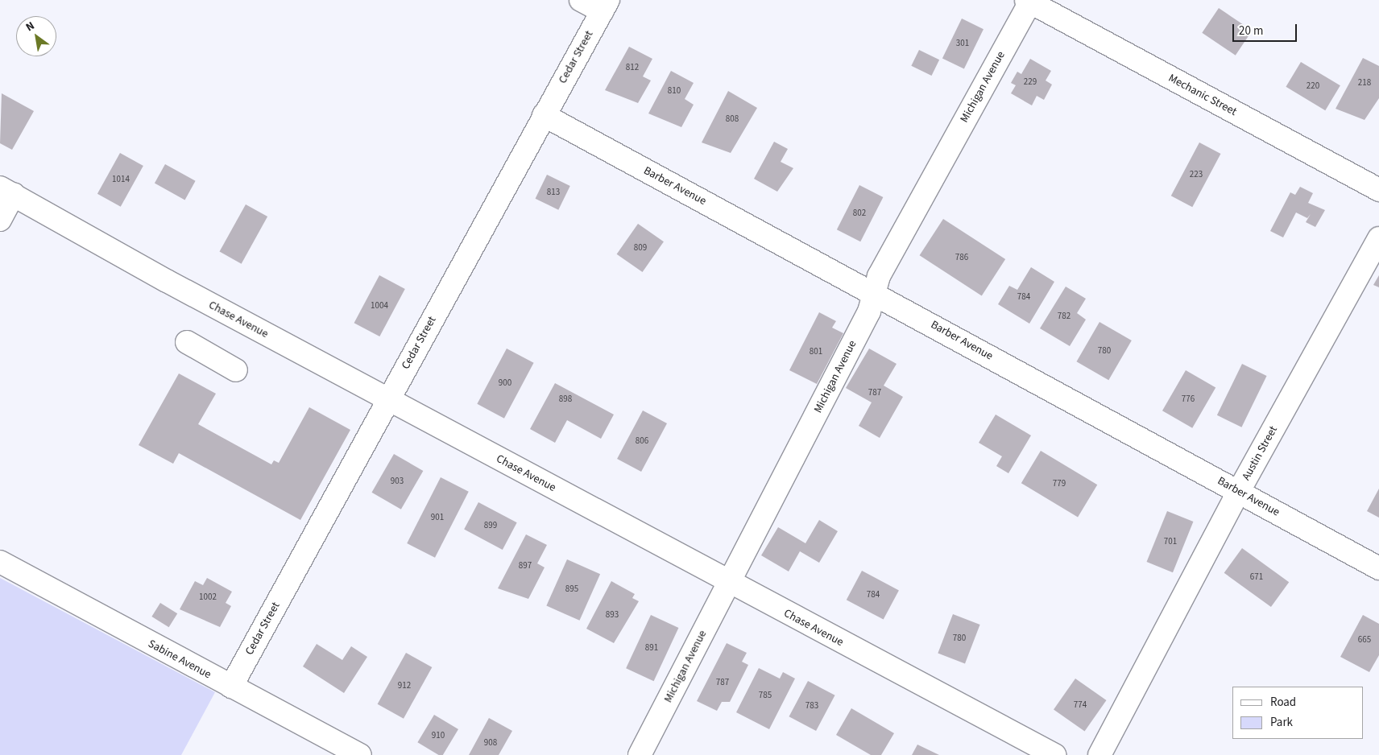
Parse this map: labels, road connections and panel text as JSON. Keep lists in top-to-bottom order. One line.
{"streets":{"street":["Cedar Street","Michigan Avenue","Mechanic Street","Barber Avenue","Chase Avenue","Austin Street","Sabine Avenue"]},"crossings":[["Cedar Street","Barber Avenue"],["Cedar Street","Chase Avenue"],["Cedar Street","Sabine Avenue"],["Michigan Avenue","Mechanic Street"],["Michigan Avenue","Barber Avenue"],["Michigan Avenue","Chase Avenue"],["Barber Avenue","Austin Street"]],"house_numbers":["301","812","229","218","220","810","808","223","1014","813","802","809","786","784","1004","782","780","801","900","787","898","776","806","903","779","901","899","701","897","671","895","784","1002","893","780","665","891","787","912","785","774","783","910","908"],"legend":["Road","Park"],"scale_bar":"20 m","north":"top left"}
